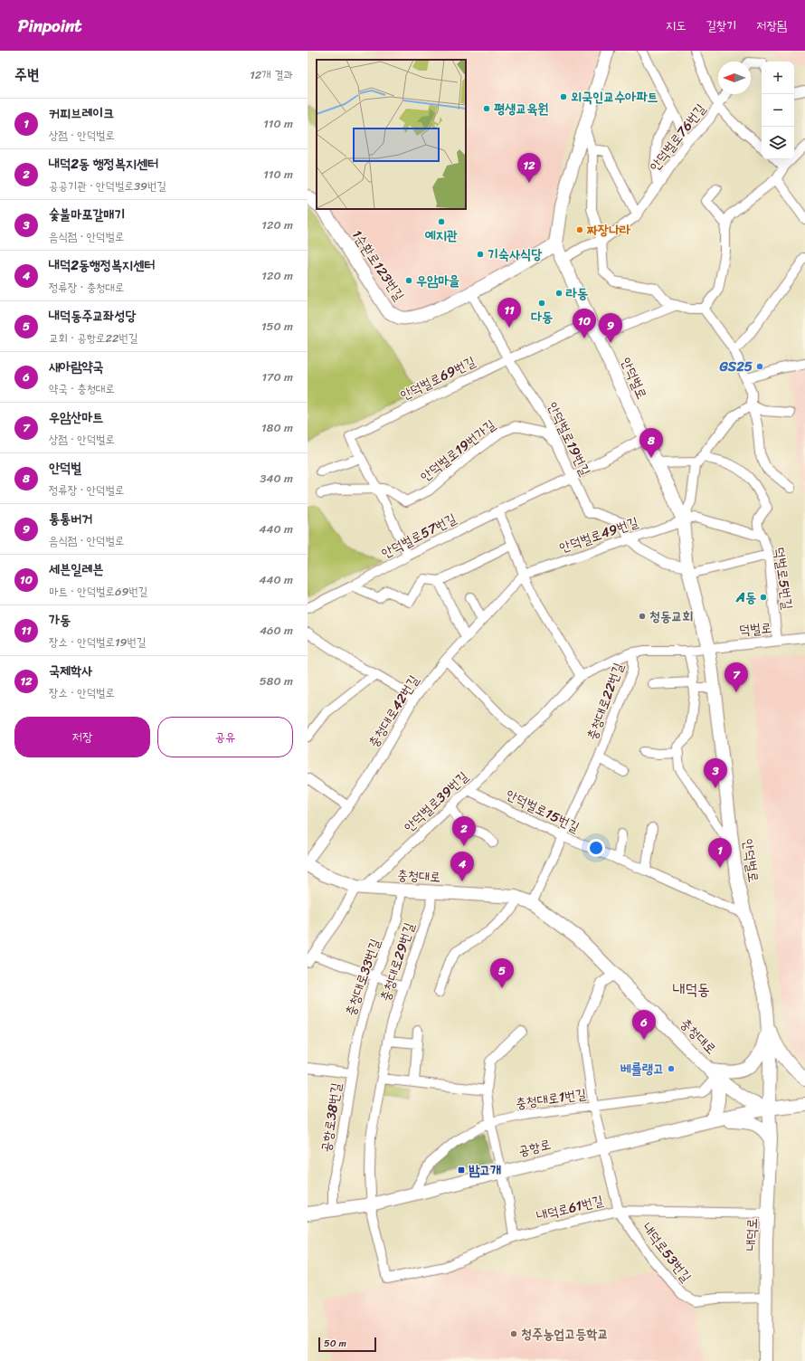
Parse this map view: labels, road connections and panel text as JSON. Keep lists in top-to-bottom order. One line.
{"streets":{"street":["안덕벌로76번길","1순환로123번길","안덕벌로69번길","안덕벌로","안덕벌로19번길","안덕벌로19번가길","안덕벌로49번길","안덕벌로57번길","덕벌로5번길","덕벌로","충청대로22번길","충청대로42번길","안덕벌로39번길","안덕벌로15번길","충청대로","충청대로29번길","충청대로33번길","충청대로1번길","공항로38번길","공항로","내덕로61번길","내덕로","내덕로53번길"]},"crossings":[["안덕벌로76번길","안덕벌로"],["1순환로123번길","안덕벌로"],["1순환로123번길","안덕벌로19번길"],["안덕벌로69번길","안덕벌로"],["안덕벌로69번길","안덕벌로19번길"],["안덕벌로69번길","안덕벌로19번가길"],["안덕벌로69번길","안덕벌로57번길"],["안덕벌로","안덕벌로19번길"],["안덕벌로","안덕벌로49번길"],["안덕벌로","안덕벌로57번길"],["안덕벌로","덕벌로5번길"],["안덕벌로","덕벌로"],["안덕벌로","안덕벌로39번길"],["안덕벌로","안덕벌로15번길"],["안덕벌로","충청대로"],["안덕벌로","공항로"],["안덕벌로","내덕로"],["안덕벌로19번길","안덕벌로19번가길"],["안덕벌로19번길","안덕벌로49번길"],["안덕벌로19번길","안덕벌로57번길"],["안덕벌로49번길","덕벌로5번길"],["안덕벌로49번길","충청대로42번길"],["덕벌로5번길","덕벌로"],["덕벌로","안덕벌로39번길"],["충청대로22번길","안덕벌로39번길"],["충청대로22번길","안덕벌로15번길"],["충청대로22번길","충청대로"],["안덕벌로39번길","안덕벌로15번길"],["안덕벌로39번길","충청대로"],["충청대로","충청대로29번길"],["충청대로","충청대로33번길"],["충청대로","충청대로1번길"],["충청대로","공항로"],["충청대로","내덕로"],["충청대로29번길","공항로"],["충청대로29번길","내덕로61번길"],["충청대로33번길","공항로38번길"],["충청대로1번길","공항로"],["공항로38번길","공항로"],["공항로","내덕로"],["내덕로61번길","내덕로"],["내덕로61번길","내덕로53번길"],["내덕로","내덕로53번길"]],"districts":["내덕동"],"places":{"other":["외국인교수아파트","평생교육원","예지관","짜장나라","기숙사식당","우암마을","라동","다동","GS25","A동","청동교회","베를랭고","청주농업고등학교"],"transit":["밤고개"]},"scale_bar":"50 m","north":"left","page":{"header":"Pinpoint","nav":["지도","길찾기","저장됨"],"heading":["주변","12개 결과"],"map_buttons":["+","−"],"list":[{"mark":"1","name":"커피브레이크","note":"상점 · 안덕벌로","value":"110 m"},{"mark":"2","name":"내덕2동 행정복지센터","note":"공공기관 · 안덕벌로39번길","value":"110 m"},{"mark":"3","name":"숯불마포갈매기","note":"음식점 · 안덕벌로","value":"120 m"},{"mark":"4","name":"내덕2동행정복지센터","note":"정류장 · 충청대로","value":"120 m"},{"mark":"5","name":"내덕동주교좌성당","note":"교회 · 공항로22번길","value":"150 m"},{"mark":"6","name":"새아람약국","note":"약국 · 충청대로","value":"170 m"},{"mark":"7","name":"우암산마트","note":"상점 · 안덕벌로","value":"180 m"},{"mark":"8","name":"안덕벌","note":"정류장 · 안덕벌로","value":"340 m"},{"mark":"9","name":"통통버거","note":"음식점 · 안덕벌로","value":"440 m"},{"mark":"10","name":"세븐일레븐","note":"마트 · 안덕벌로69번길","value":"440 m"},{"mark":"11","name":"가동","note":"장소 · 안덕벌로19번길","value":"460 m"},{"mark":"12","name":"국제학사","note":"장소 · 안덕벌로","value":"580 m"}],"pins":["12","11","10","9","8","7","3","2","1","4","5","6"],"buttons":["저장","공유"],"scale":"50 m"}}
